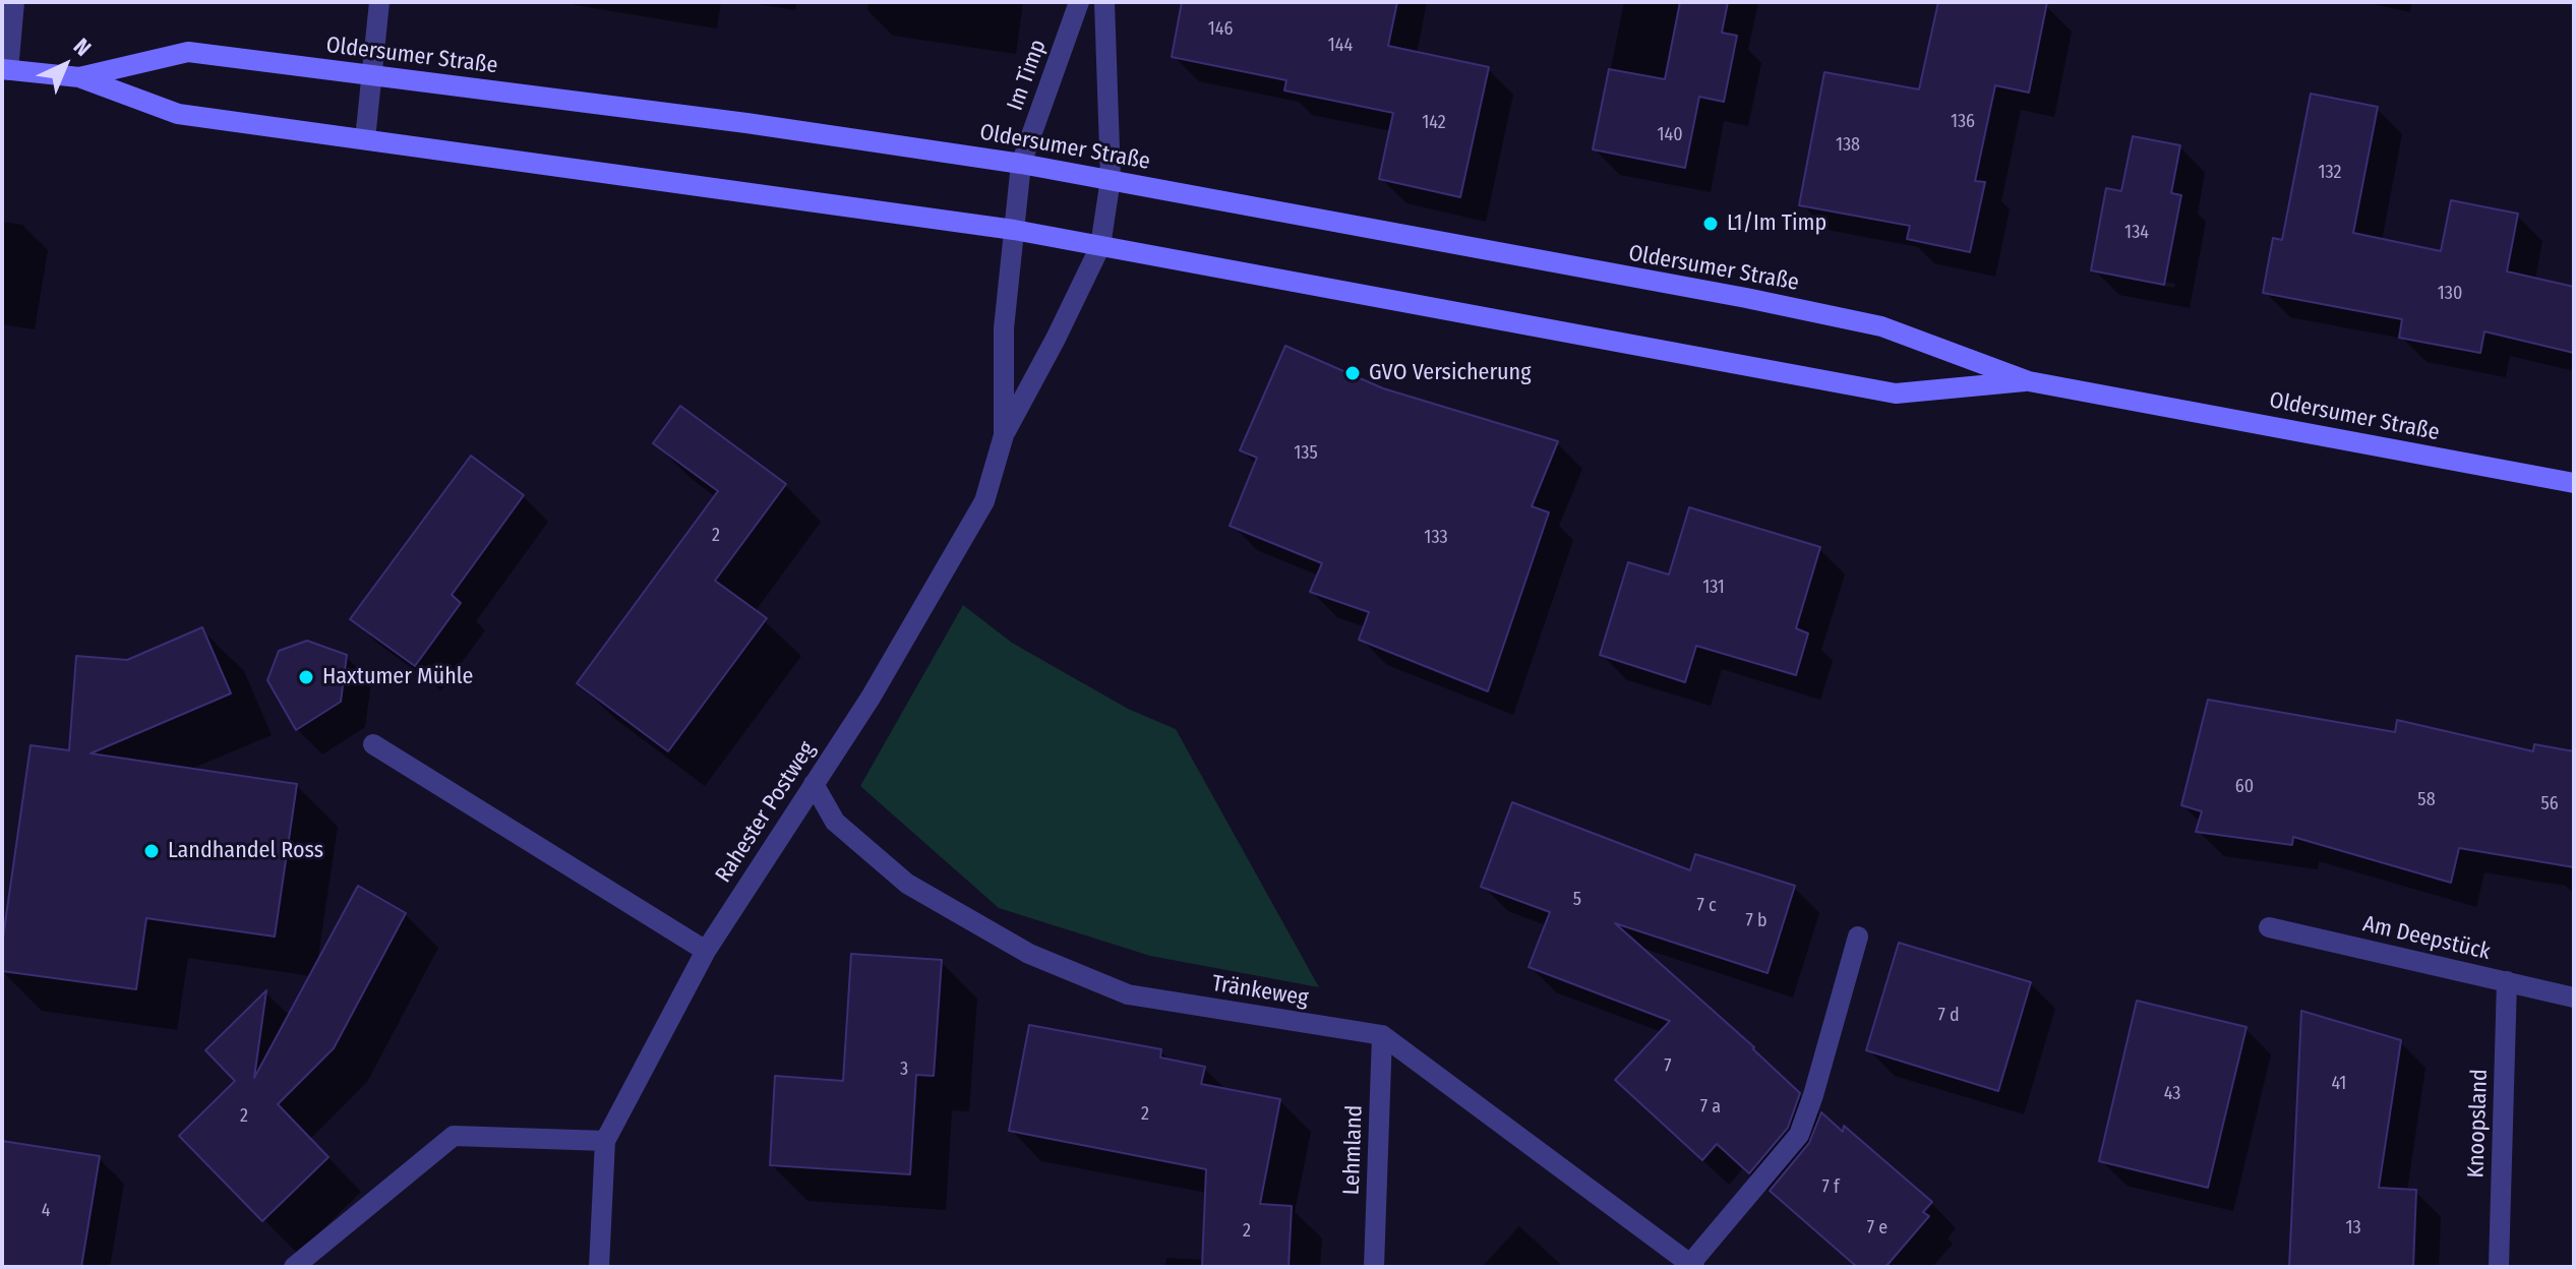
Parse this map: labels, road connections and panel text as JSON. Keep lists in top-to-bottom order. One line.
{"streets":{"main road":["Oldersumer Straße"],"street":["Im Timp","Rahester Postweg","Am Deepstück","Tränkeweg","Knoopsland","Lehmland"]},"crossings":[["Oldersumer Straße","Im Timp"],["Oldersumer Straße","Rahester Postweg"],["Im Timp","Rahester Postweg"],["Rahester Postweg","Tränkeweg"],["Am Deepstück","Knoopsland"],["Tränkeweg","Lehmland"]],"places":["L1/Im Timp","GVO Versicherung","Haxtumer Mühle","Landhandel Ross"],"house_numbers":["146","144","136","142","140","138","132","134","130","135","2","133","131","60","58","56","5","7 c","7 b","7 d","7","3","41","43","7 a","2","2","7 f","4","7 e","13","2"],"north":"top right"}
